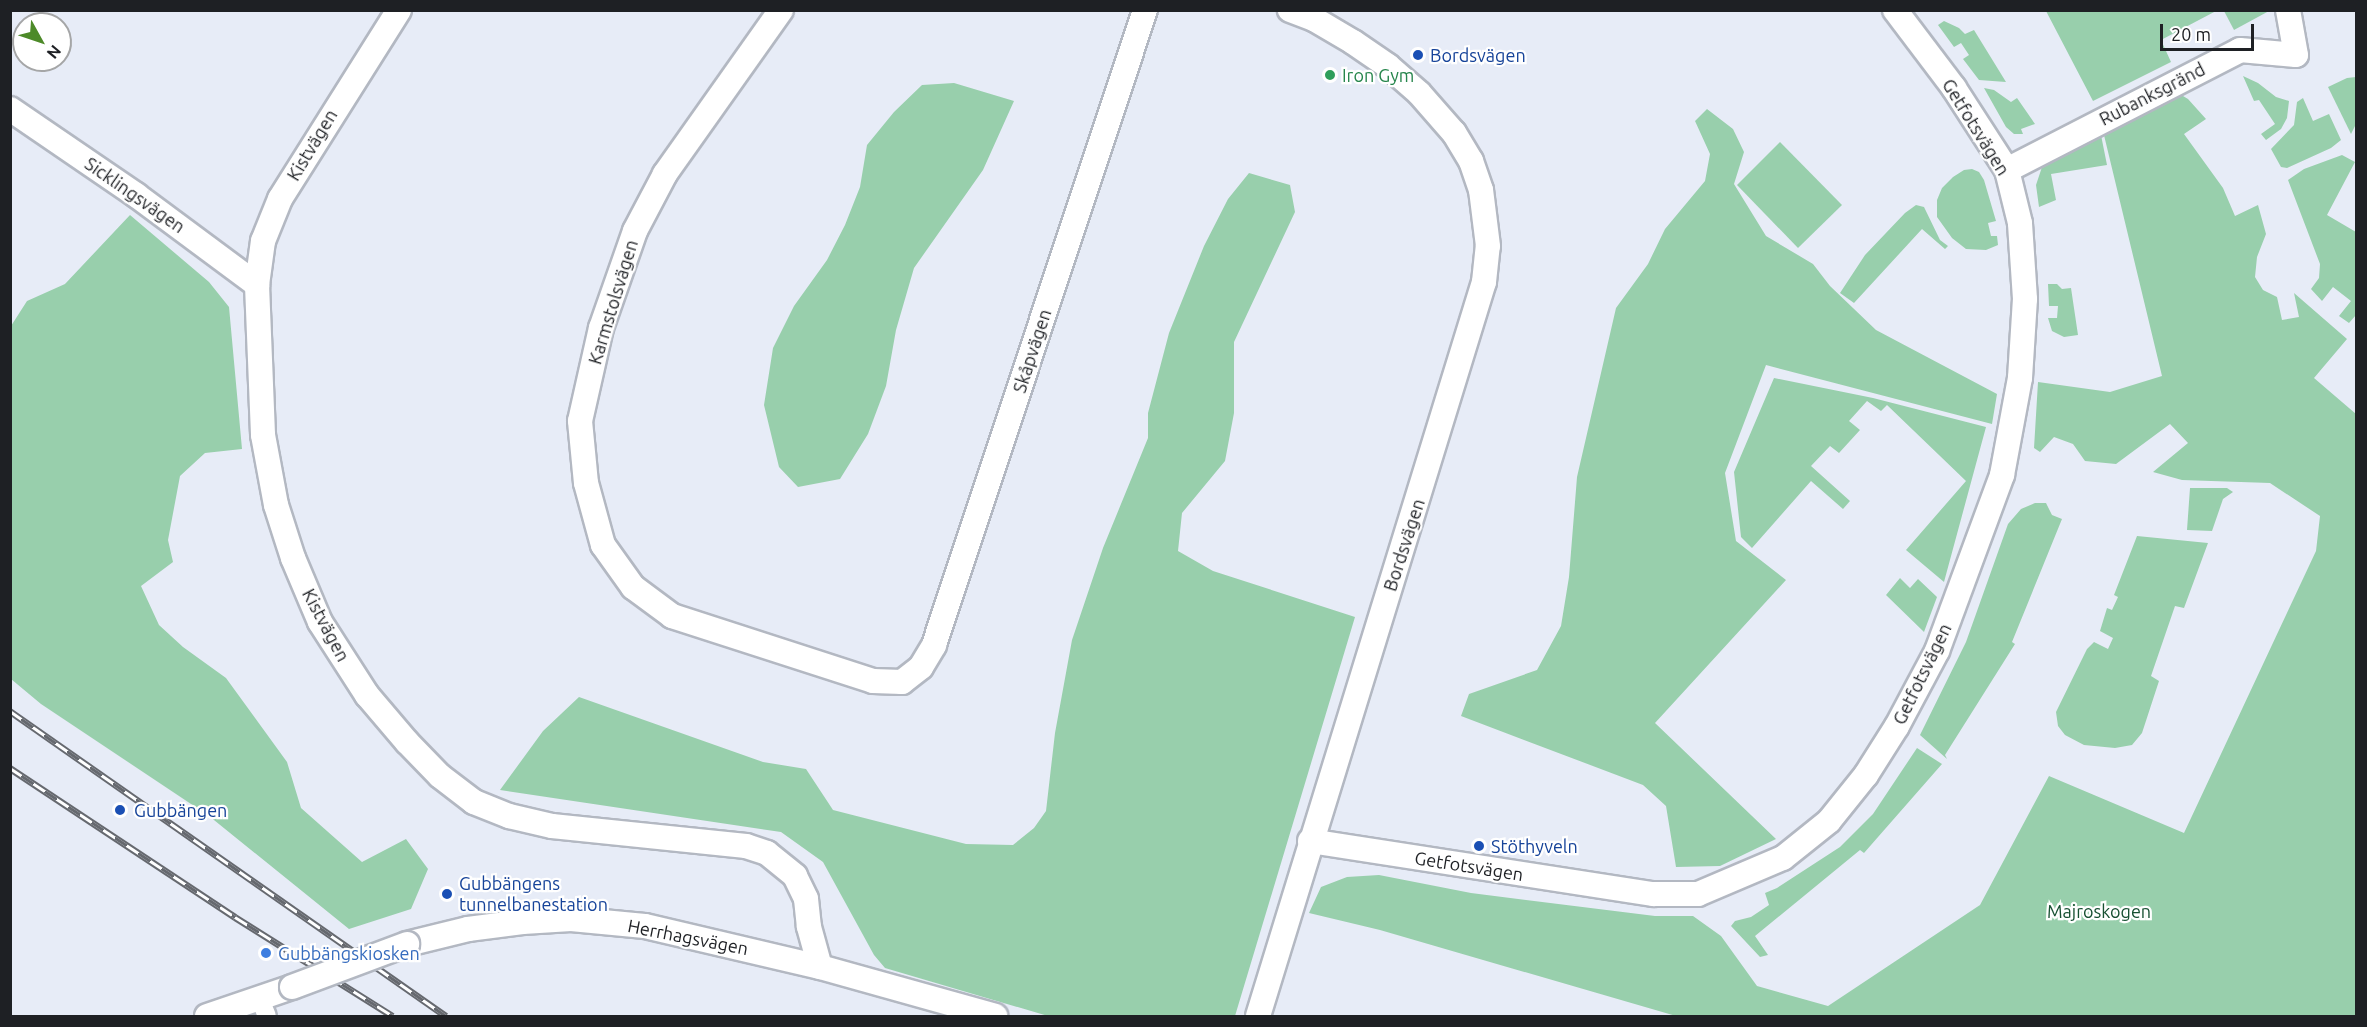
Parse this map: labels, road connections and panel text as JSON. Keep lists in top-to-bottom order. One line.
{"streets":{"street":["Rubanksgränd","Getfotsvägen","Kistvägen","Sicklingsvägen","Karmstolsvägen","Skåpvägen","Bordsvägen","Herrhagsvägen"]},"crossings":[["Rubanksgränd","Getfotsvägen"],["Getfotsvägen","Bordsvägen"],["Kistvägen","Sicklingsvägen"],["Kistvägen","Herrhagsvägen"],["Karmstolsvägen","Skåpvägen"]],"parks":["Majroskogen"],"places":["Bordsvägen","Iron Gym","Gubbängen","Stöthyveln","Gubbängens tunnelbanestation","Gubbängskiosken"],"scale_bar":"20 m","north":"bottom right"}
